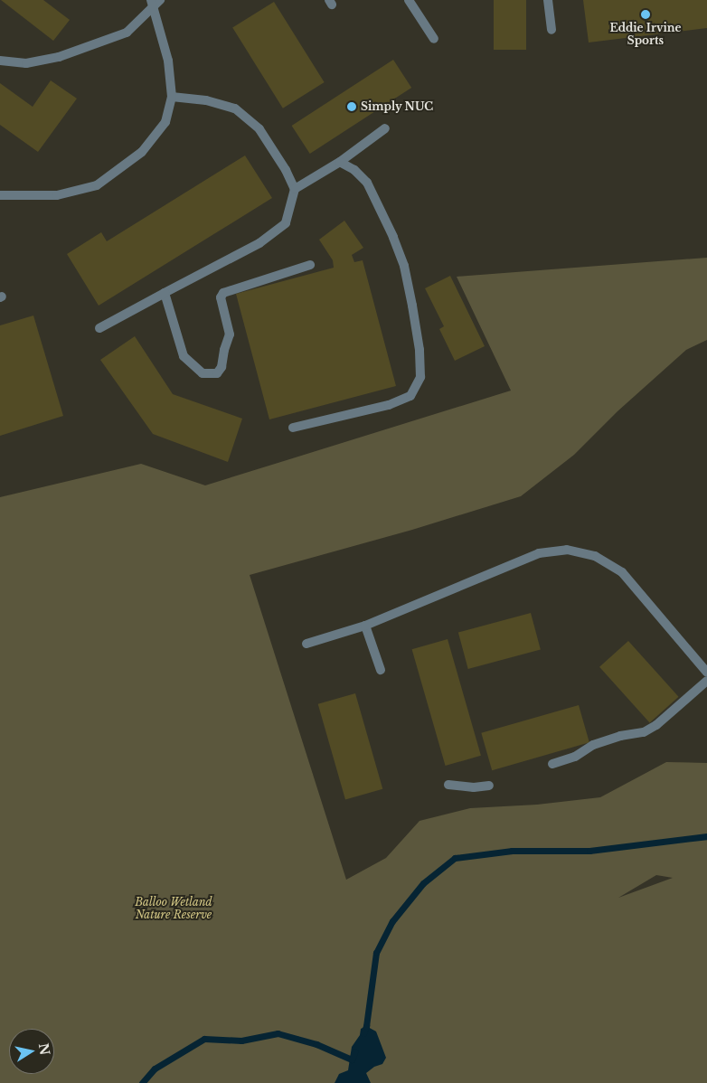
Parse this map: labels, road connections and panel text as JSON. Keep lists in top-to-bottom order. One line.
{"parks":["Balloo Wetland Nature Reserve"],"places":["Eddie Irvine Sports","Simply NUC"],"north":"right"}
